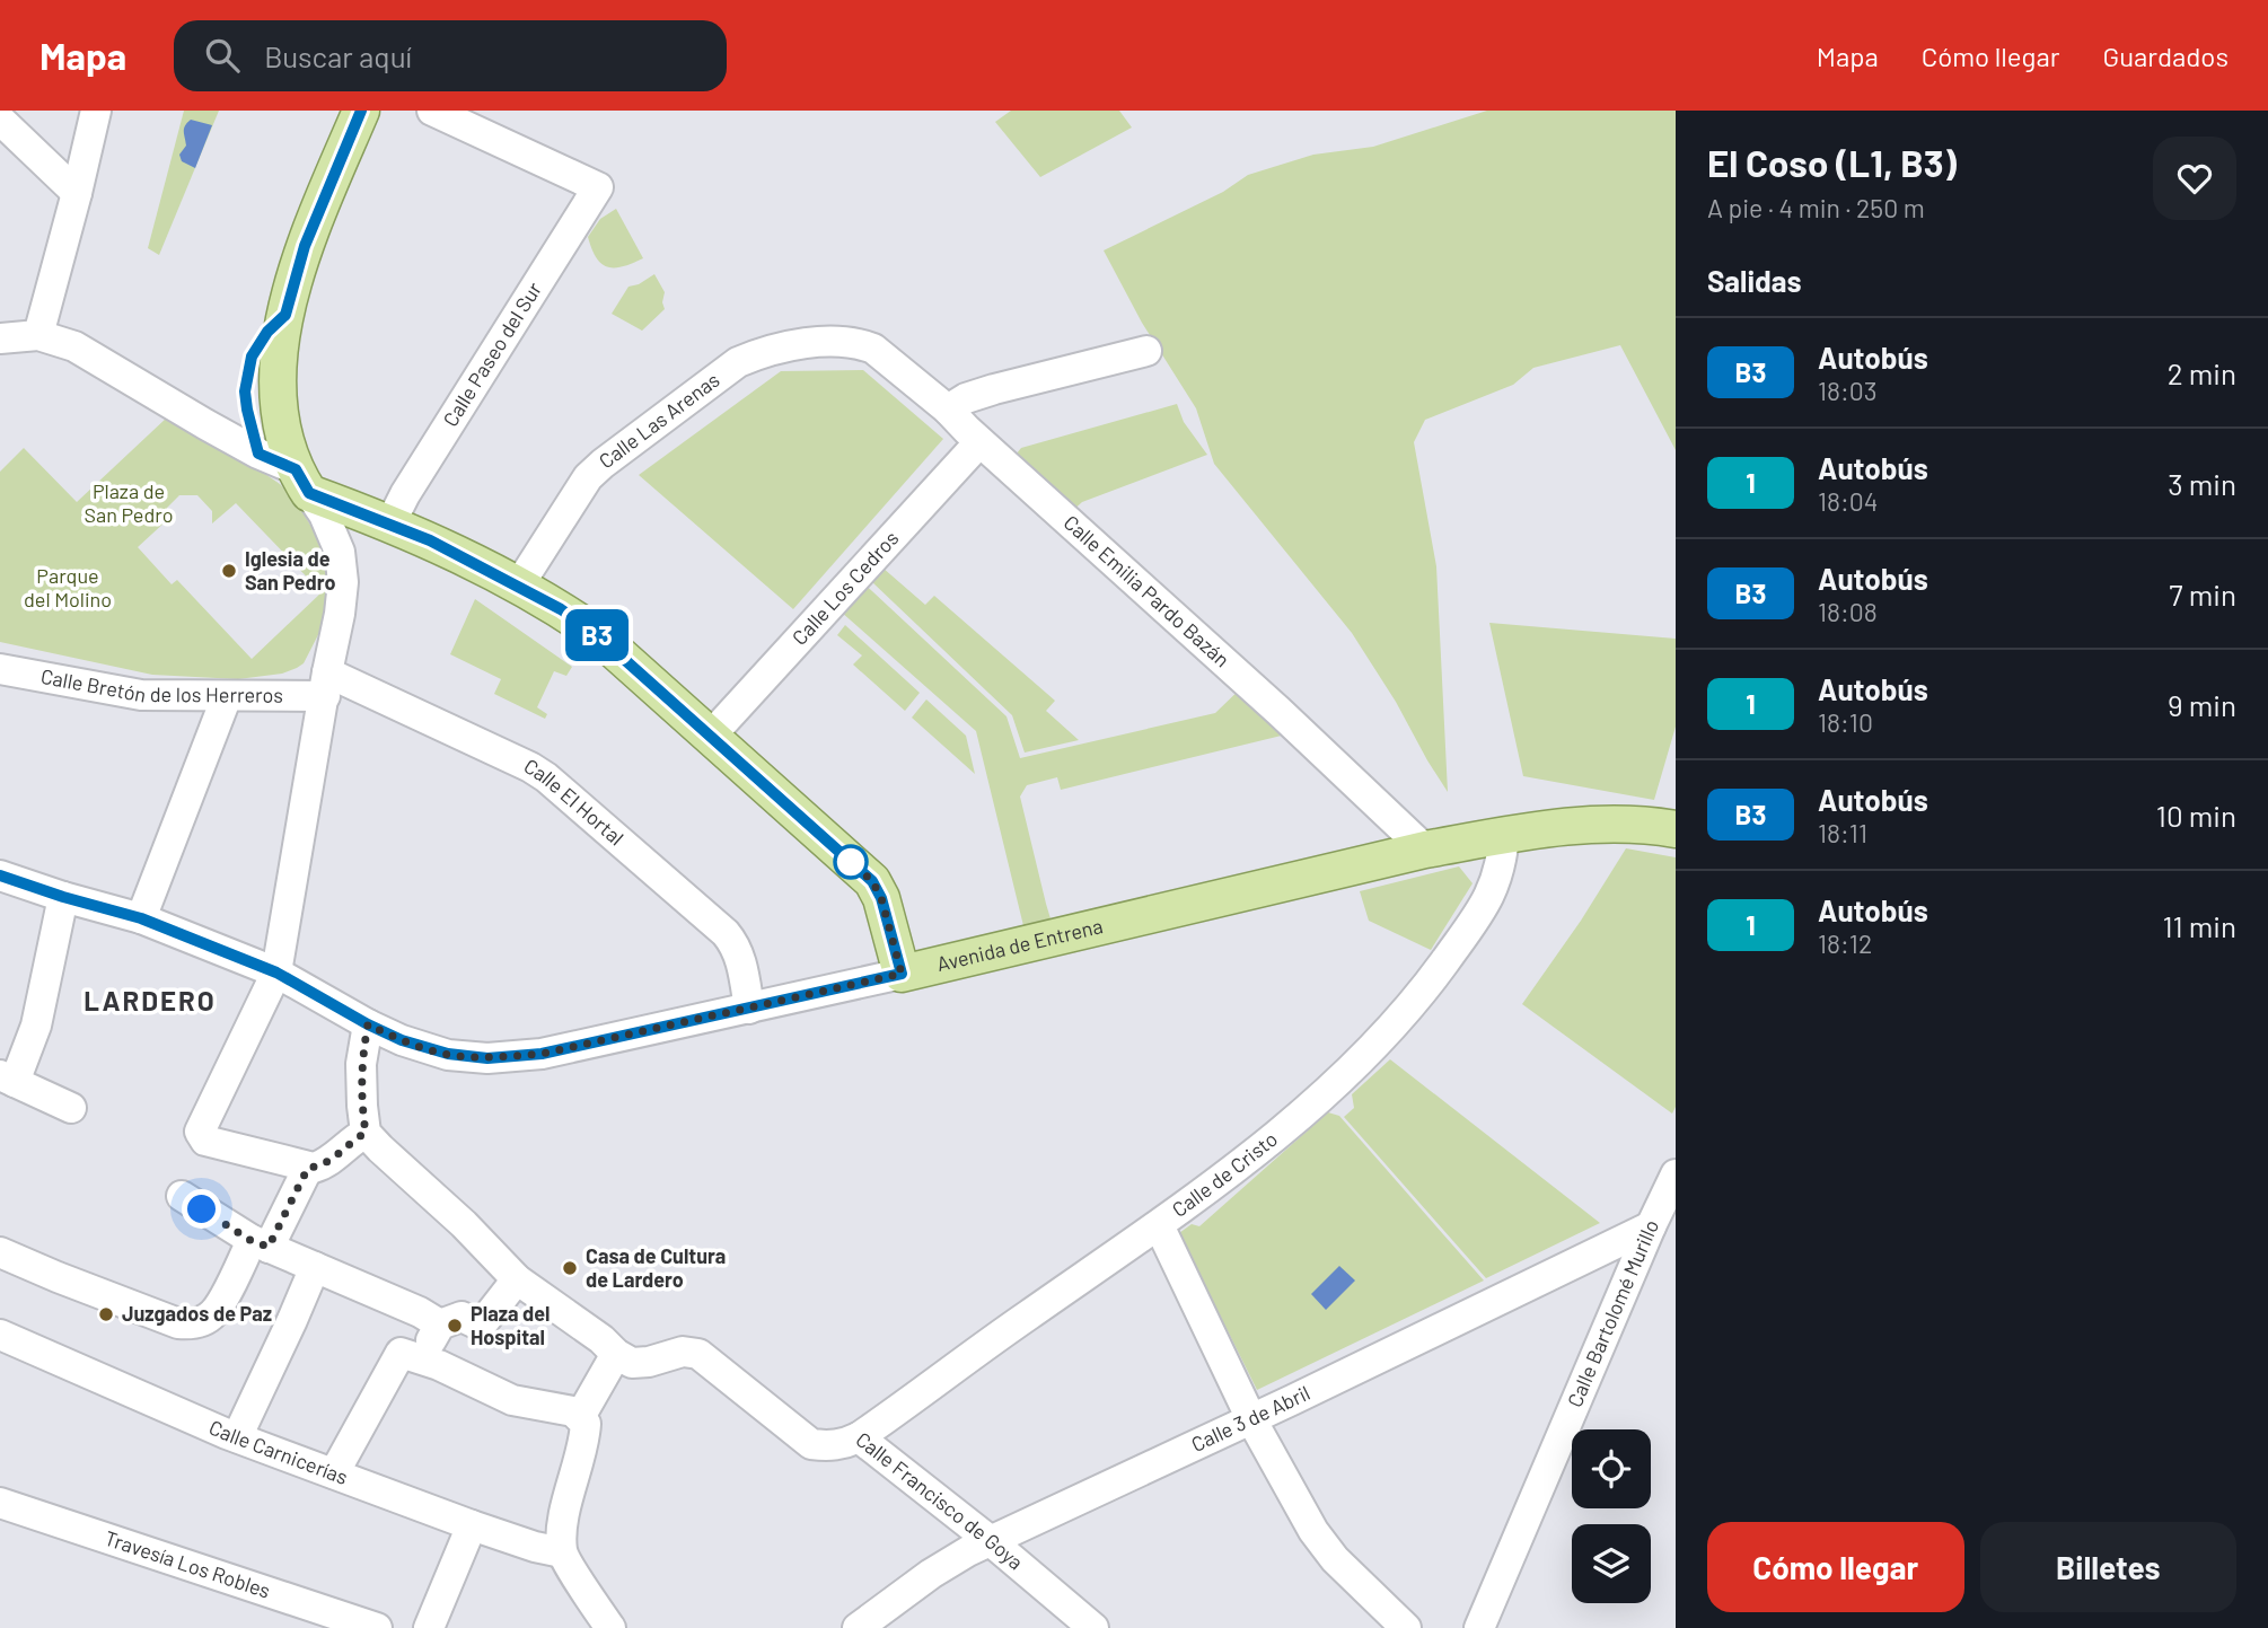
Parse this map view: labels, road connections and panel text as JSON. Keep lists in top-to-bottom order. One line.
{"streets":{"main road":["Avenida de Entrena"],"street":["Calle Paseo del Sur","Calle Las Arenas","Calle Los Cedros","Calle Emilia Pardo Bazán","Calle Bretón de los Herreros","Calle El Hortal","Calle de Cristo","Calle Bartolomé Murillo","Calle 3 de Abril","Calle Carnicerías","Calle Francisco de Goya","Travesía Los Robles"]},"crossings":[["Calle Las Arenas","Calle Emilia Pardo Bazán"],["Calle Los Cedros","Calle Emilia Pardo Bazán"],["Calle Emilia Pardo Bazán","Avenida de Entrena"],["Calle Bretón de los Herreros","Calle El Hortal"],["Calle El Hortal","Avenida de Entrena"],["Avenida de Entrena","Calle de Cristo"],["Calle de Cristo","Calle Francisco de Goya"],["Calle Bartolomé Murillo","Calle 3 de Abril"],["Calle 3 de Abril","Calle Francisco de Goya"]],"districts":["LARDERO"],"parks":["Plaza de San Pedro","Parque del Molino"],"places":["Iglesia de San Pedro","Casa de Cultura de Lardero","Juzgados de Paz","Plaza del Hospital"],"lines":["bus line B3"],"page":{"header":"Mapa","search":"Buscar aquí","nav":["Mapa","Cómo llegar","Guardados"],"on_map":"B3","heading":[["El Coso (L1, B3)","A pie · 4 min · 250 m"],"Salidas"],"list":[{"mark":"B3","name":"Autobús","note":"18:03","value":"2 min"},{"mark":"1","name":"Autobús","note":"18:04","value":"3 min"},{"mark":"B3","name":"Autobús","note":"18:08","value":"7 min"},{"mark":"1","name":"Autobús","note":"18:10","value":"9 min"},{"mark":"B3","name":"Autobús","note":"18:11","value":"10 min"},{"mark":"1","name":"Autobús","note":"18:12","value":"11 min"}],"buttons":["Cómo llegar","Billetes"]}}
